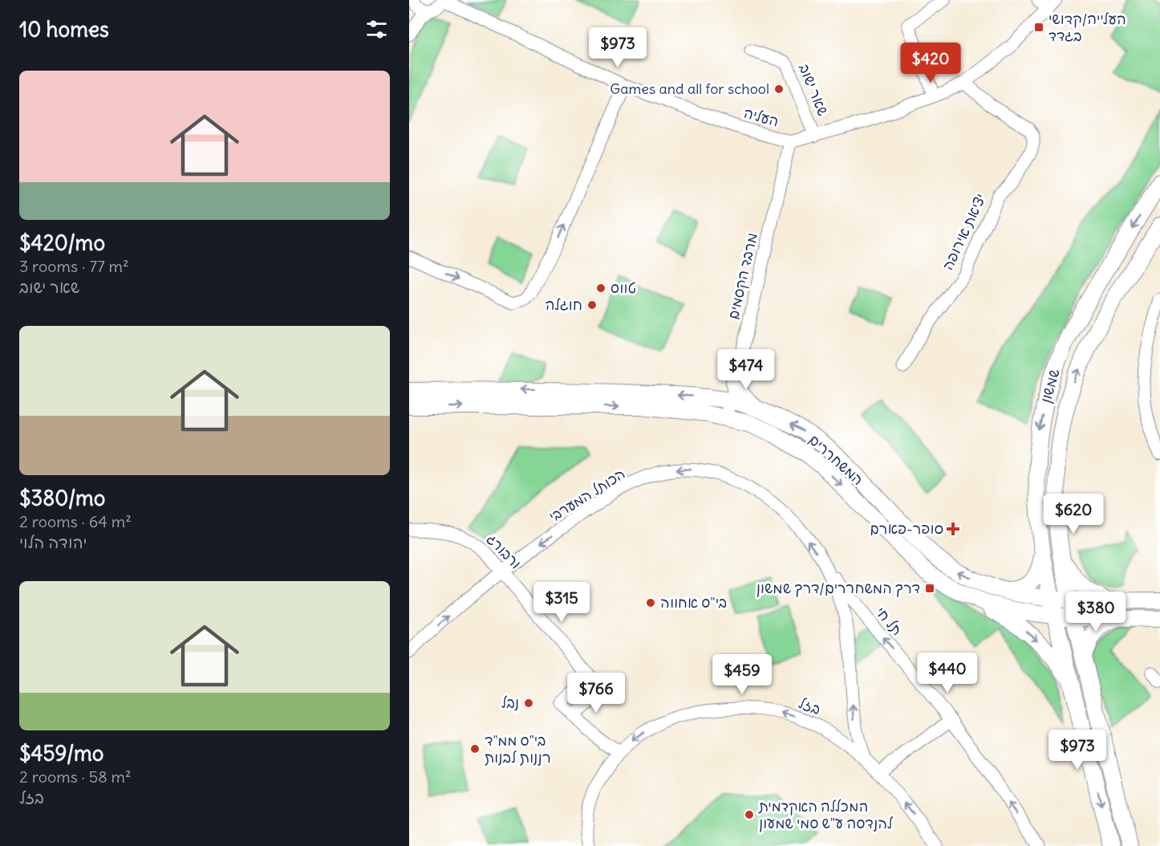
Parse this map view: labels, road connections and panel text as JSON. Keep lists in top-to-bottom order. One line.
{"streets":{"main road":["שמשון","המשחררים"],"street":["שאר ישוב","העליה","יציאת אירופה","מרבד הקסמים","הכותל המערבי","ורבורג","תל חי","בזל"]},"crossings":[["שאר ישוב","העליה"],["העליה","יציאת אירופה"],["העליה","מרבד הקסמים"],["מרבד הקסמים","המשחררים"],["שמשון","המשחררים"],["הכותל המערבי","ורבורג"],["הכותל המערבי","תל חי"],["הכותל המערבי","בזל"]],"one_way":["תל חי","בזל"],"places":{"transit":["העלייה/קדושי בגדד","דרך המשחררים/דרך שמשון"],"other":["Games and all for school","טווס","חוגלה","בי\"ס אחווה","נבל","בי\"ס ממ\"ד רננות לבנות","המכללה האקדמית להנדסה ע\"ש סמי שמעון"],"health":["סופר-פארם"]},"page":{"heading":"10 homes","price":["$973","$420","$474","$620","$315","$380","$440","$459","$766","$973"],"list":[{"name":"$420/mo","note":"3 rooms · 77 m² · שאר ישוב"},{"name":"$380/mo","note":"2 rooms · 64 m² · יהודה הלוי"},{"name":"$459/mo","note":"2 rooms · 58 m² · בזל"}]}}
